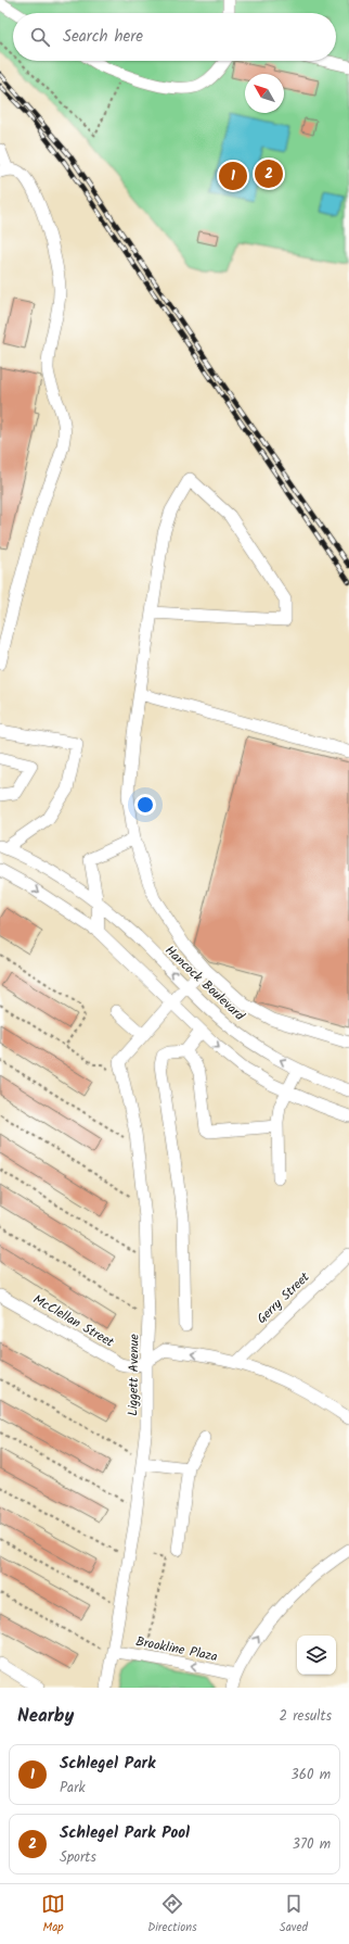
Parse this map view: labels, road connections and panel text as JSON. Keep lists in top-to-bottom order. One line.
{"streets":{"street":["Hancock Boulevard","Gerry Street","McClellan Street","Liggett Avenue","Brookline Plaza"]},"crossings":[["Gerry Street","McClellan Street"],["McClellan Street","Liggett Avenue"],["Liggett Avenue","Brookline Plaza"]],"one_way":["Brookline Plaza"],"north":"top left","page":{"search":"Search here","pins":["2","1"],"heading":["Nearby","2 results"],"list":[{"mark":"1","name":"Schlegel Park","note":"Park","value":"360 m"},{"mark":"2","name":"Schlegel Park Pool","note":"Sports","value":"370 m"}],"nav":["Map","Directions","Saved"]}}
